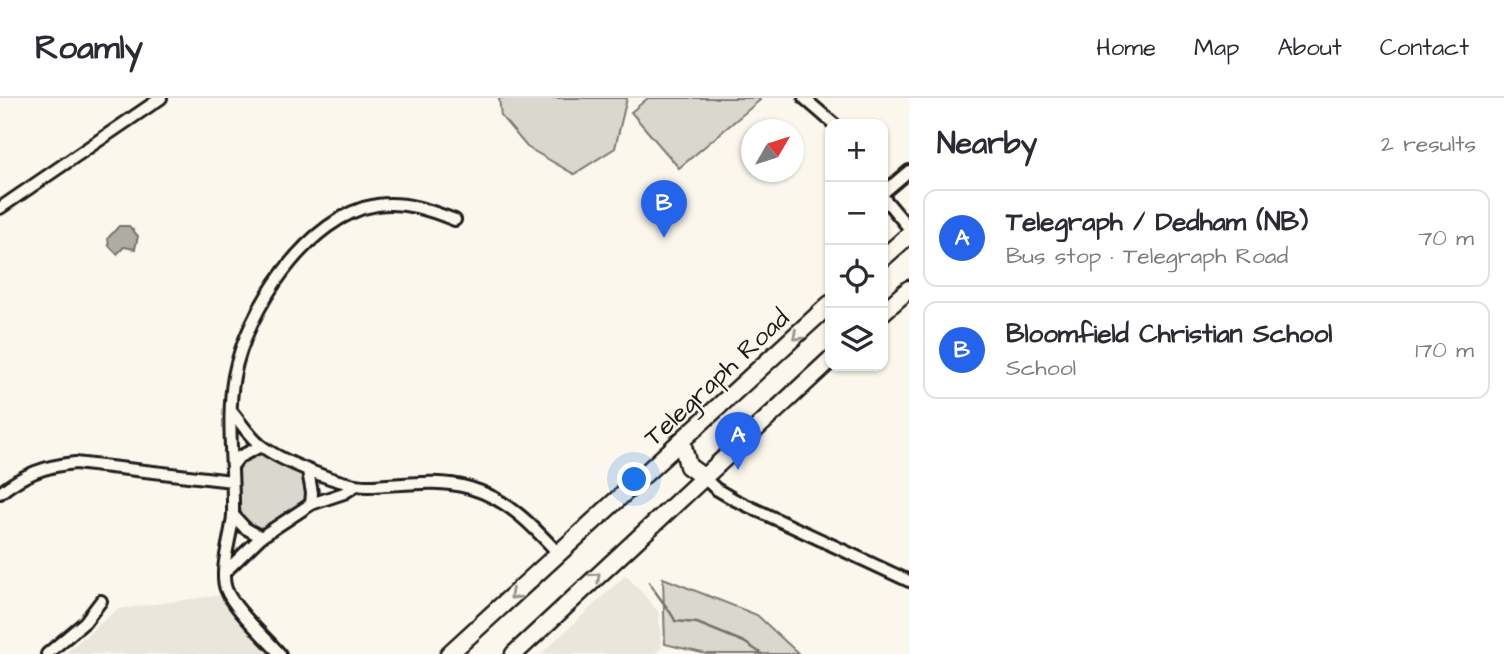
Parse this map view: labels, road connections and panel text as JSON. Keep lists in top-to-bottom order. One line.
{"streets":{"highway":["Telegraph Road"]},"north":"top right","page":{"header":"Roamly","nav":["Home","Map","About","Contact"],"heading":["Nearby","2 results"],"map_buttons":["+","−"],"pins":["B","A"],"list":[{"mark":"A","name":"Telegraph / Dedham (NB)","note":"Bus stop · Telegraph Road","value":"70 m"},{"mark":"B","name":"Bloomfield Christian School","note":"School","value":"170 m"}]}}
